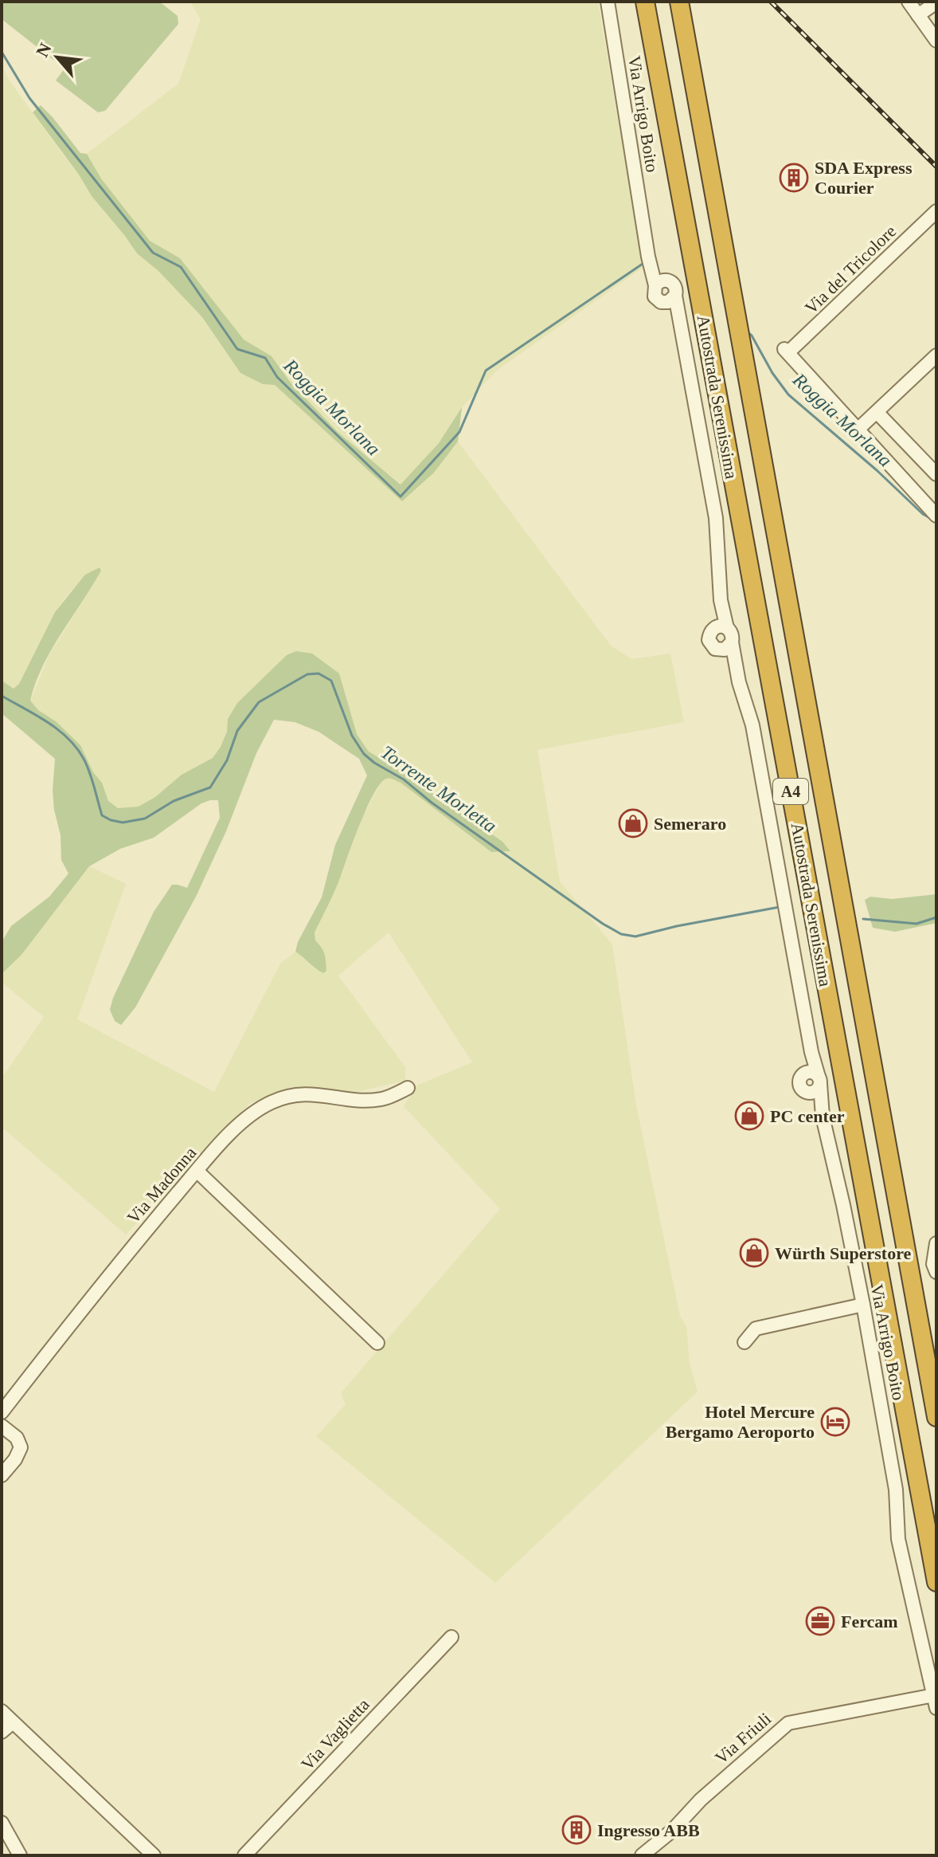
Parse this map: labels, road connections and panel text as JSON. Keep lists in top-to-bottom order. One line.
{"streets":{"highway":["Autostrada Serenissima","A4"],"street":["Via Arrigo Boito","Via del Tricolore","Via Madonna","Via Vaglietta","Via Friuli"]},"crossings":[["Via Arrigo Boito","Via Friuli"]],"water":["Roggia Morlana","Torrente Morletta"],"places":{"building":["SDA Express Courier","Ingresso ABB"],"shop":["Semeraro","PC center","Würth Superstore"],"hotel":["Hotel Mercure Bergamo Aeroporto"],"office":["Fercam"]},"north":"top left"}
